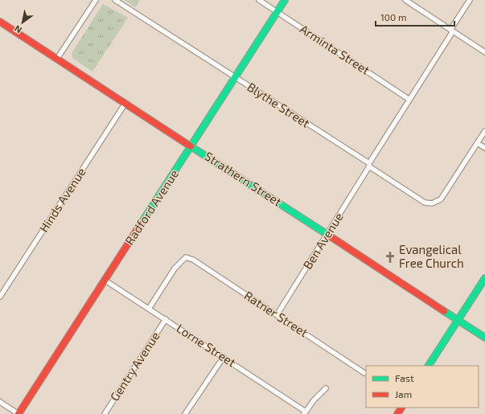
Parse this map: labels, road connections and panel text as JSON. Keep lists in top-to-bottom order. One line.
{"streets":{"main road":["Strathern Street","Radford Avenue"],"street":["Arminta Street","Blythe Street","Hinds Avenue","Ben Avenue","Ratner Street","Lorne Street","Gentry Avenue"]},"crossings":[["Arminta Street","Radford Avenue"],["Arminta Street","Ben Avenue"],["Blythe Street","Radford Avenue"],["Blythe Street","Ben Avenue"],["Strathern Street","Hinds Avenue"],["Strathern Street","Radford Avenue"],["Strathern Street","Ben Avenue"],["Radford Avenue","Lorne Street"],["Ben Avenue","Ratner Street"],["Ratner Street","Lorne Street"],["Lorne Street","Gentry Avenue"]],"places":{"church":["Evangelical Free Church"]},"legend":["Fast","Jam"],"scale_bar":"100 m","north":"bottom left"}
